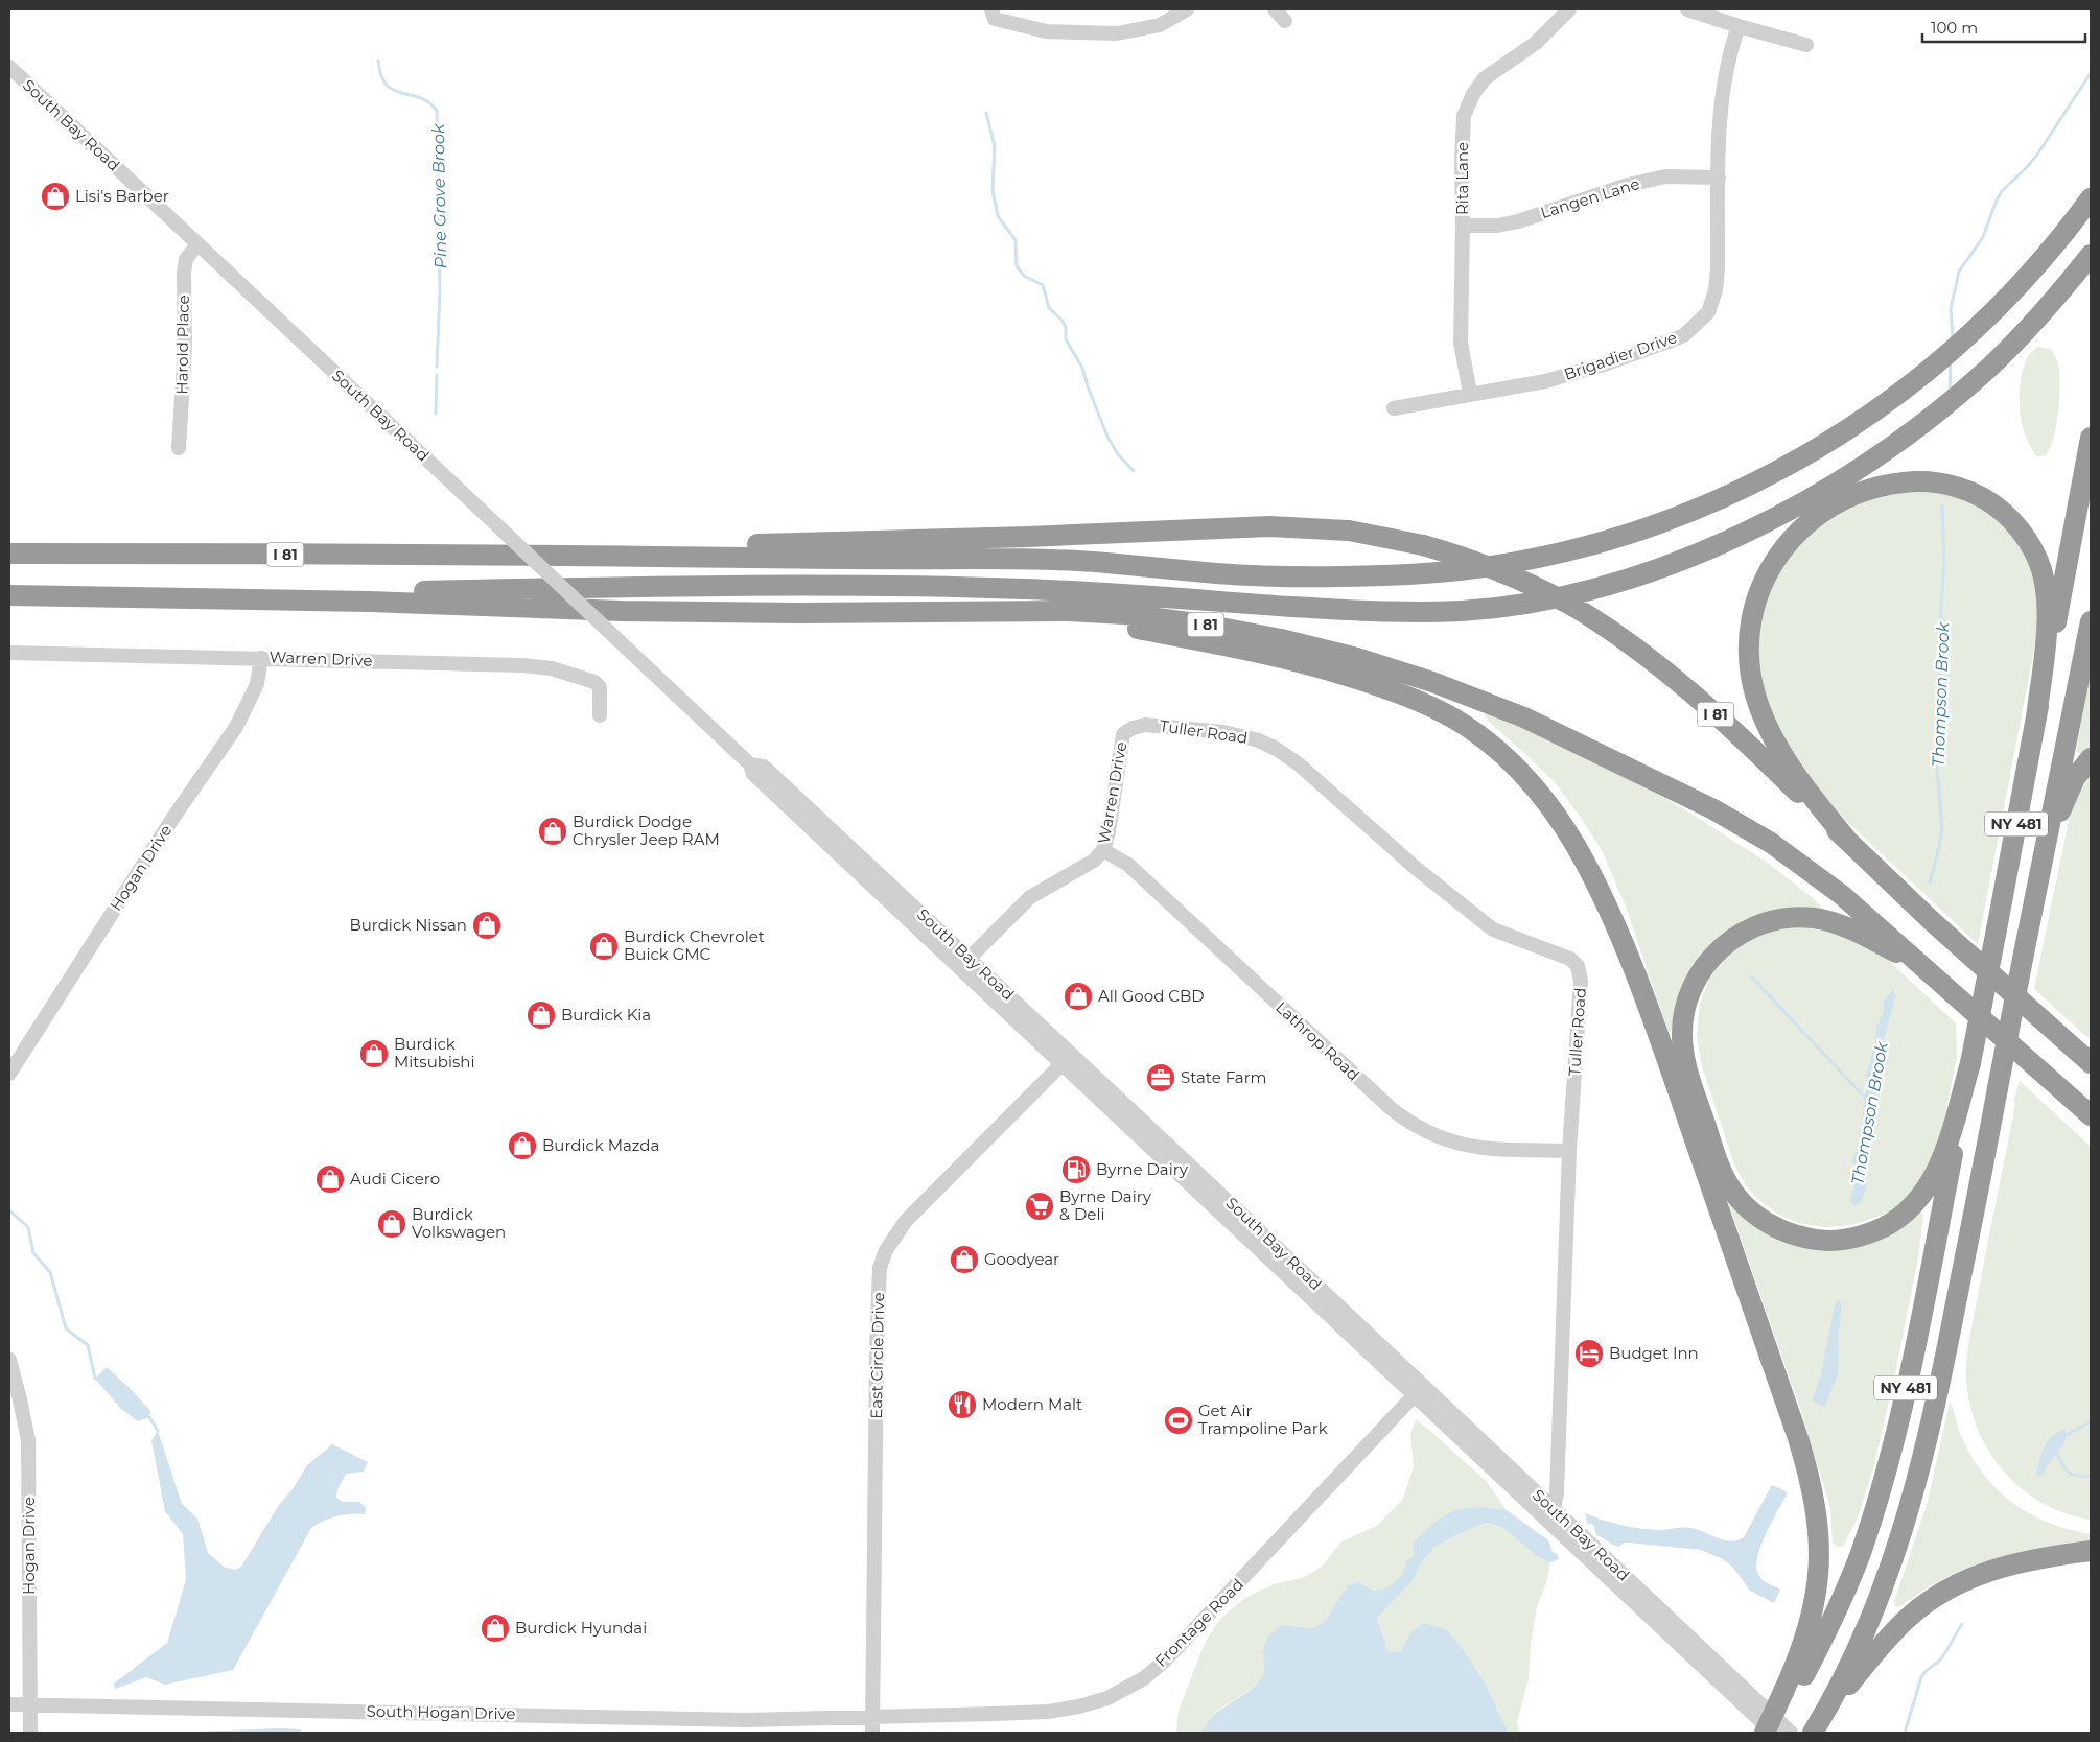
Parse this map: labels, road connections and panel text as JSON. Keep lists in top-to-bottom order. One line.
{"streets":{"highway":["I 81","NY 481"],"street":["South Bay Road","Rita Lane","Langen Lane","Harold Place","Brigadier Drive","Warren Drive","Tuller Road","Hogan Drive","Lathrop Road","East Circle Drive","Frontage Road","South Hogan Drive"]},"crossings":[["South Bay Road","Harold Place"],["South Bay Road","Warren Drive"],["South Bay Road","Tuller Road"],["South Bay Road","NY 481"],["South Bay Road","East Circle Drive"],["South Bay Road","Frontage Road"],["Rita Lane","Langen Lane"],["Rita Lane","Brigadier Drive"],["Langen Lane","Brigadier Drive"],["Warren Drive","Tuller Road"],["Warren Drive","Hogan Drive"],["Warren Drive","Lathrop Road"],["Tuller Road","Lathrop Road"],["Hogan Drive","South Hogan Drive"],["East Circle Drive","Frontage Road"],["East Circle Drive","South Hogan Drive"],["Frontage Road","South Hogan Drive"]],"water":["Pine Grove Brook","Thompson Brook"],"places":{"shop":["Lisi's Barber","Burdick Dodge Chrysler Jeep RAM","Burdick Nissan","Burdick Chevrolet Buick GMC","All Good CBD","Burdick Kia","Burdick Mitsubishi","Burdick Mazda","Audi Cicero","Burdick Volkswagen","Goodyear","Burdick Hyundai"],"office":["State Farm"],"fuel station":["Byrne Dairy"],"supermarket":["Byrne Dairy & Deli"],"hotel":["Budget Inn"],"restaurant":["Modern Malt"],"sports":["Get Air Trampoline Park"]},"scale_bar":"100 m"}
